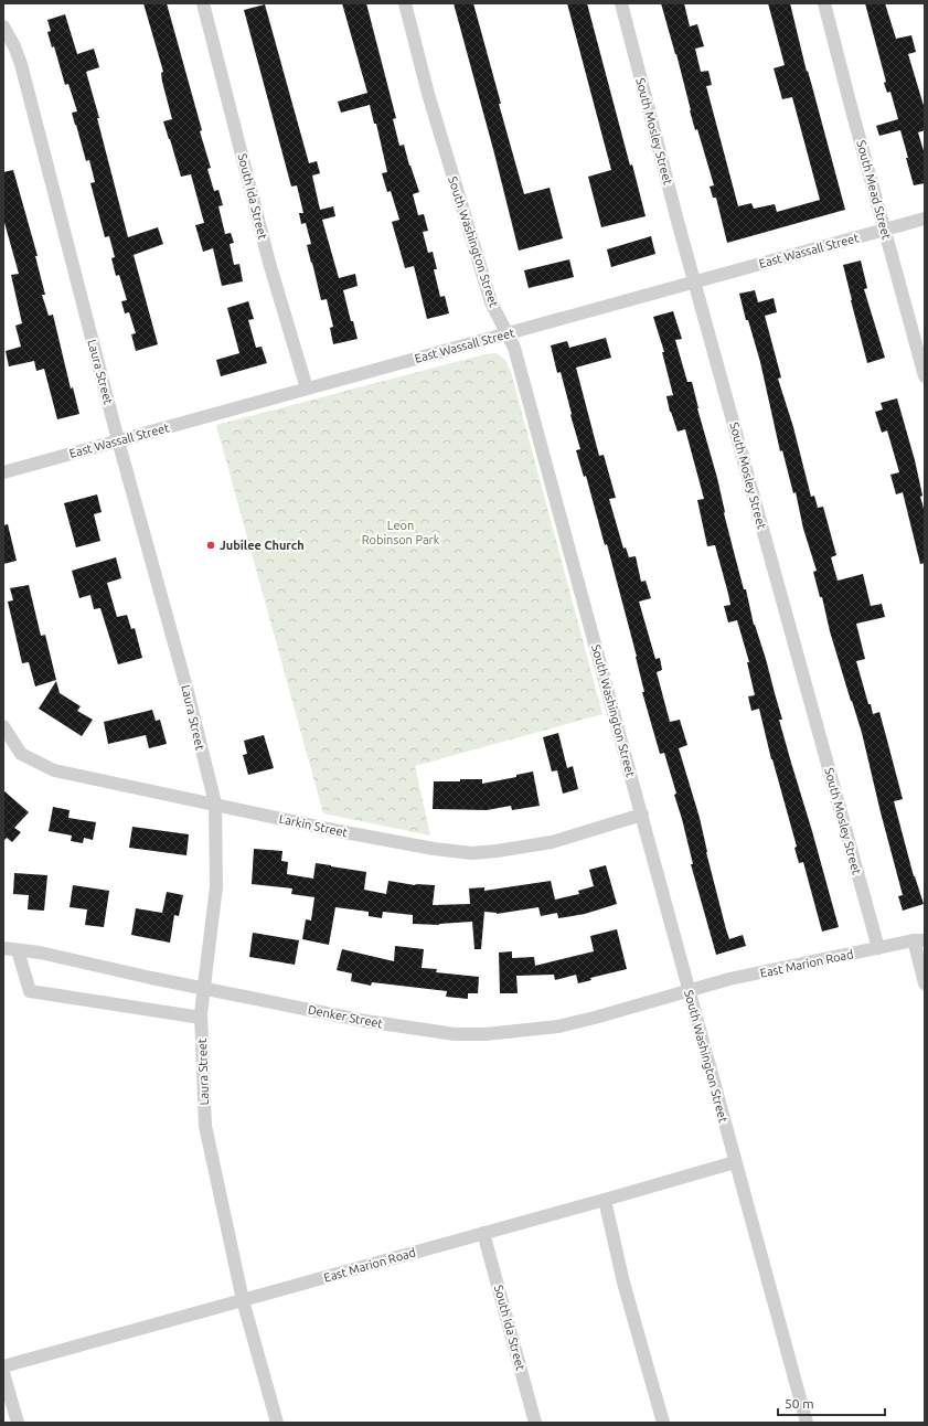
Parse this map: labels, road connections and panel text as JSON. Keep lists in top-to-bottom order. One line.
{"streets":{"street":["South Mosley Street","South Mead Street","South Ida Street","South Washington Street","East Wassall Street","Laura Street","Larkin Street","East Marion Road","Denker Street"]},"crossings":[["South Mosley Street","East Wassall Street"],["South Mosley Street","East Marion Road"],["South Mead Street","East Wassall Street"],["South Ida Street","East Wassall Street"],["South Ida Street","East Marion Road"],["South Washington Street","East Wassall Street"],["South Washington Street","Larkin Street"],["South Washington Street","East Marion Road"],["South Washington Street","Denker Street"],["East Wassall Street","Laura Street"],["Laura Street","Larkin Street"],["Laura Street","East Marion Road"],["Laura Street","Denker Street"],["East Marion Road","Denker Street"]],"parks":["Leon Robinson Park"],"places":["Jubilee Church"],"scale_bar":"50 m"}
